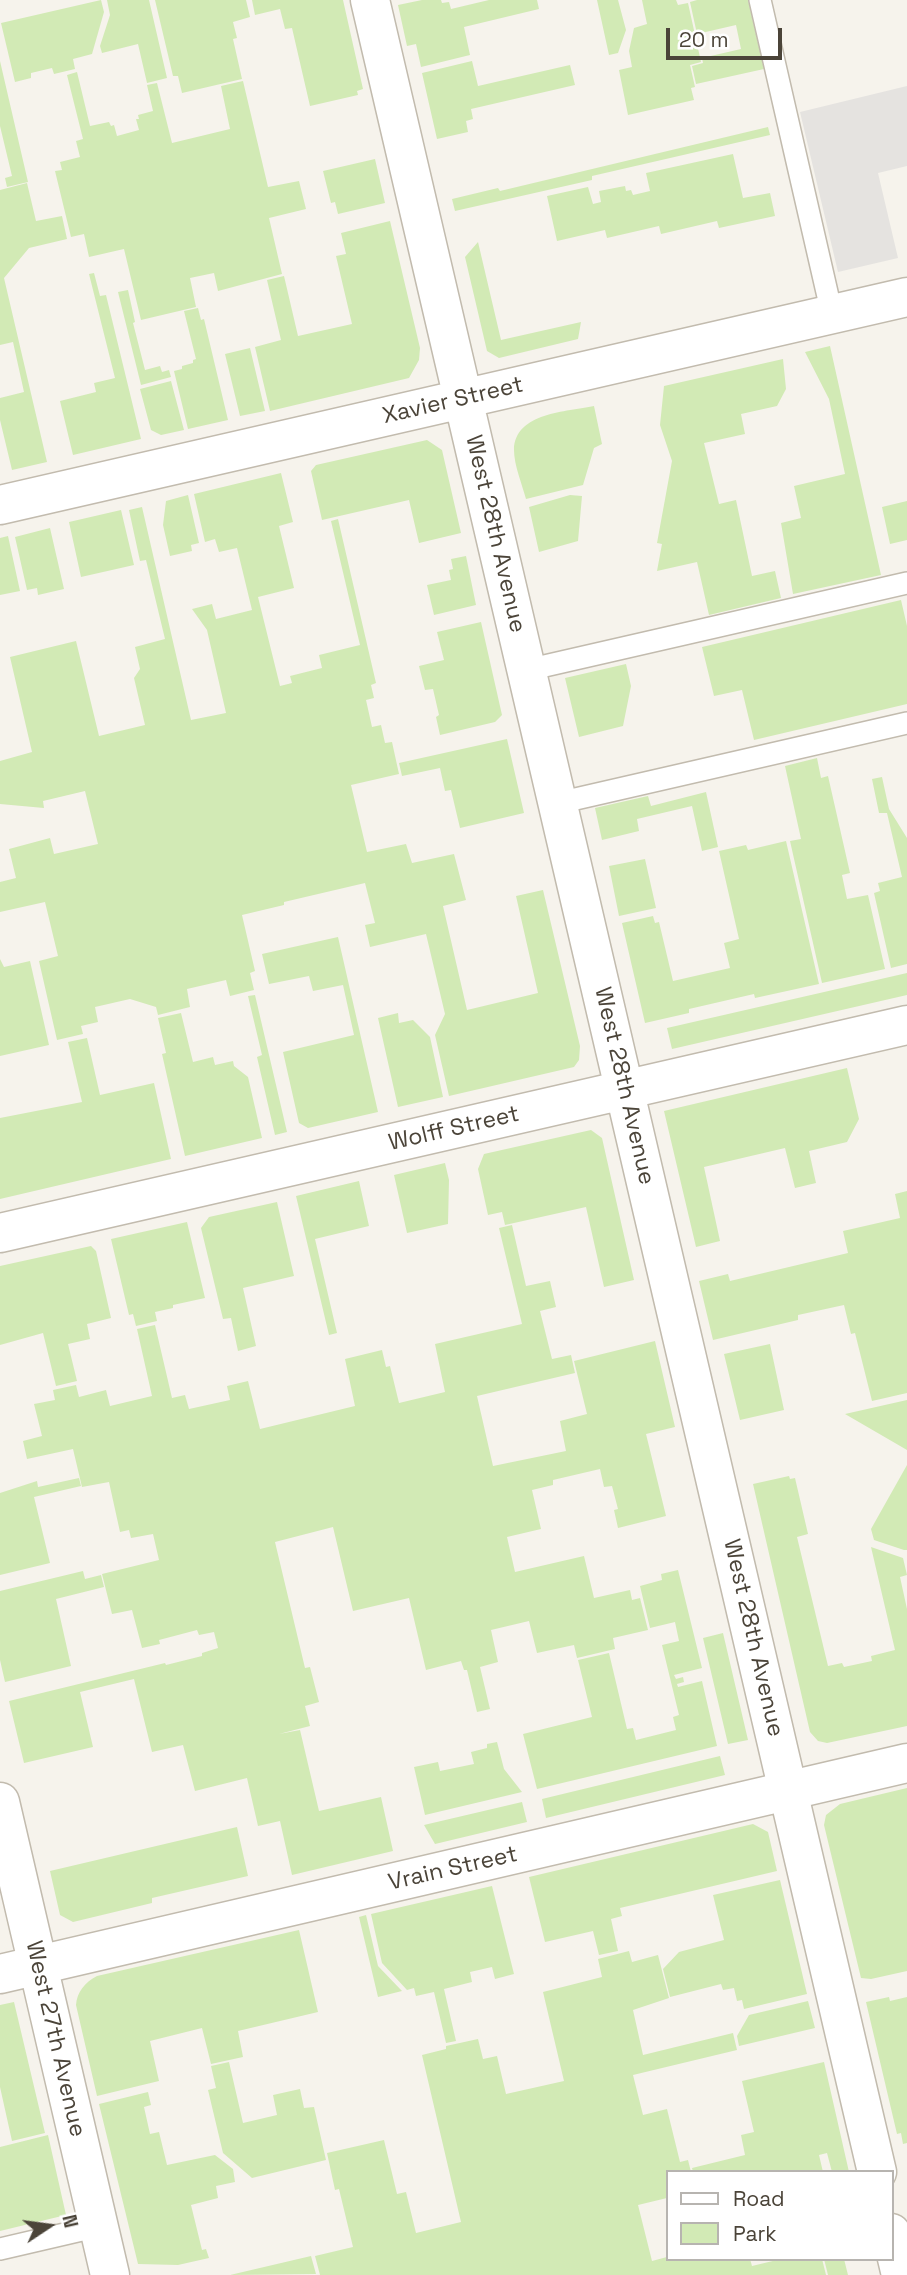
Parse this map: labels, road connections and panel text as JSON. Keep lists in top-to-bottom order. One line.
{"streets":{"street":["Xavier Street","West 28th Avenue","Wolff Street","Vrain Street","West 27th Avenue"]},"crossings":[["Xavier Street","West 28th Avenue"],["West 28th Avenue","Wolff Street"],["West 28th Avenue","Vrain Street"],["Vrain Street","West 27th Avenue"]],"legend":["Road","Park"],"scale_bar":"20 m","north":"right"}
